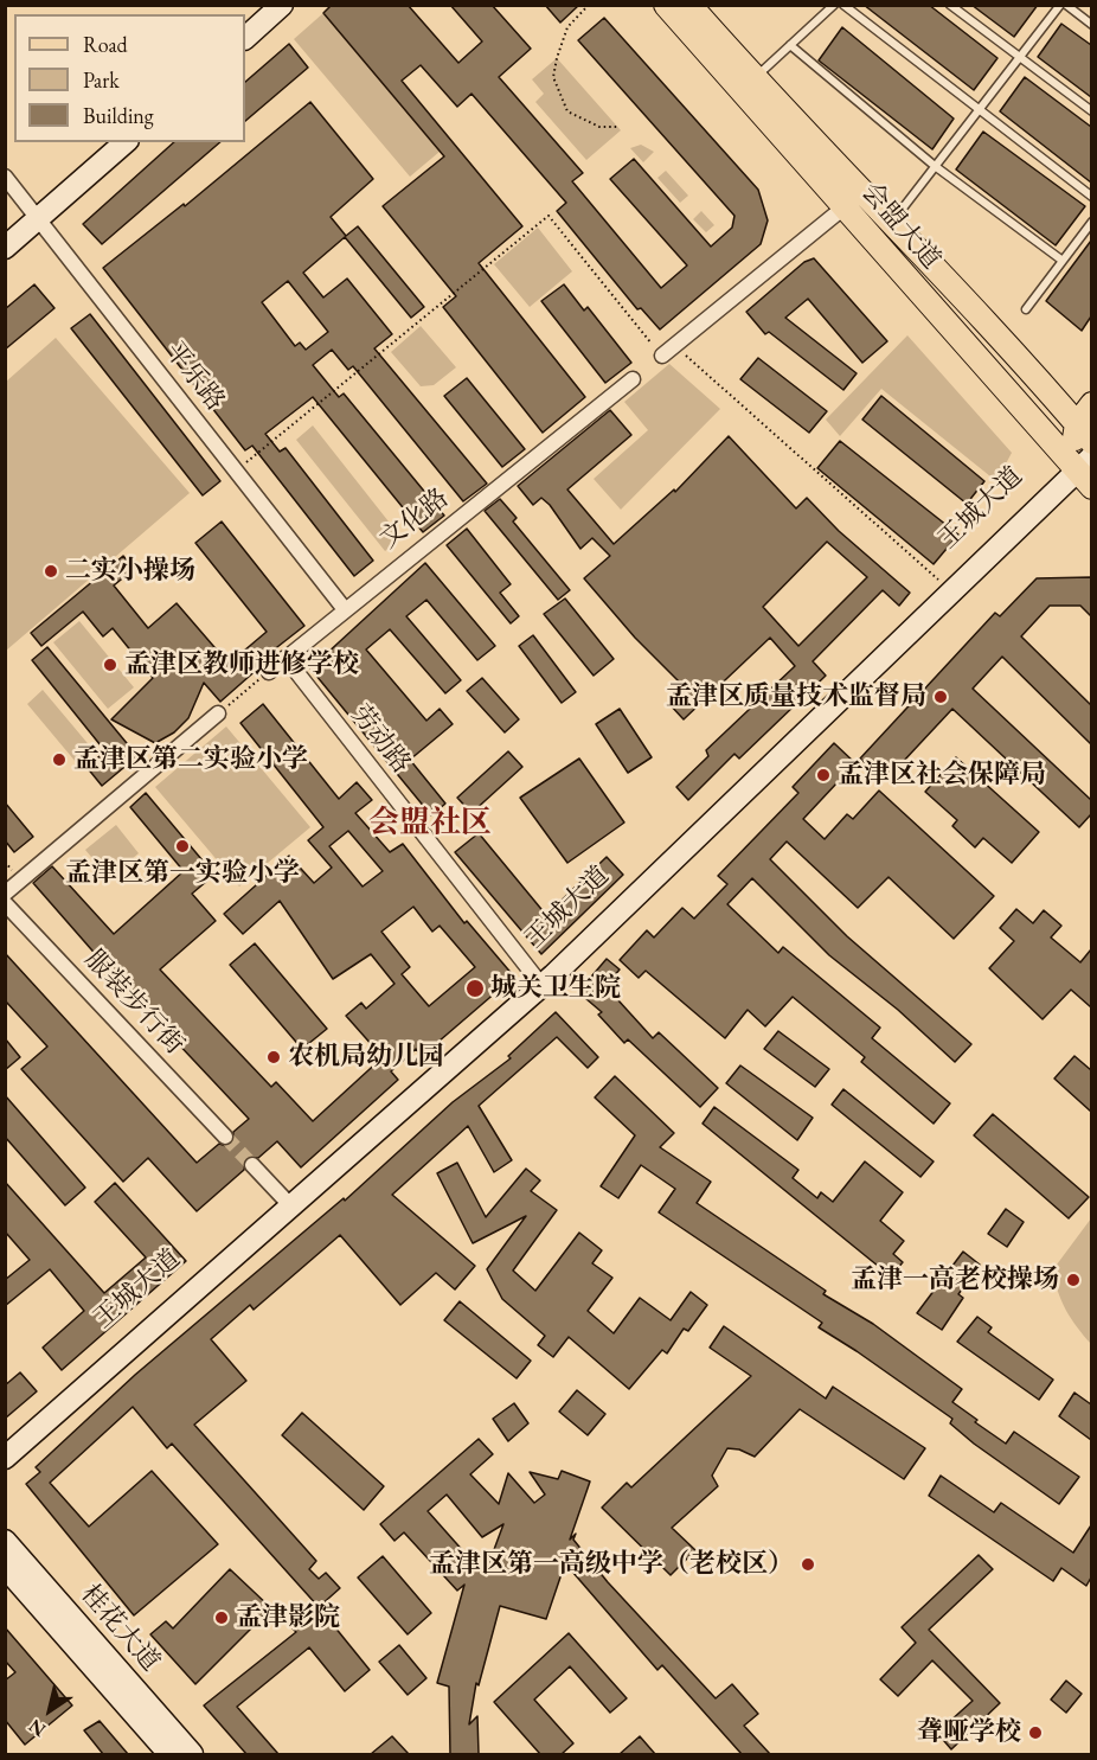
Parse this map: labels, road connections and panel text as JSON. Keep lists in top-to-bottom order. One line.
{"streets":{"main road":["会盟大道","王城大道","桂花大道"],"street":["平乐路","文化路","劳动路","服装步行街"]},"crossings":[["会盟大道","王城大道"],["平乐路","文化路"],["王城大道","劳动路"],["文化路","劳动路"]],"districts":["会盟社区"],"places":["二实小操场","孟津区教师进修学校","孟津区质量技术监督局","孟津区第二实验小学","孟津区社会保障局","孟津区第一实验小学","城关卫生院","农机局幼儿园","孟津一高老校操场","孟津区第一高级中学（老校区）","孟津影院","聋哑学校"],"legend":["Road","Park","Building"],"north":"bottom left"}
